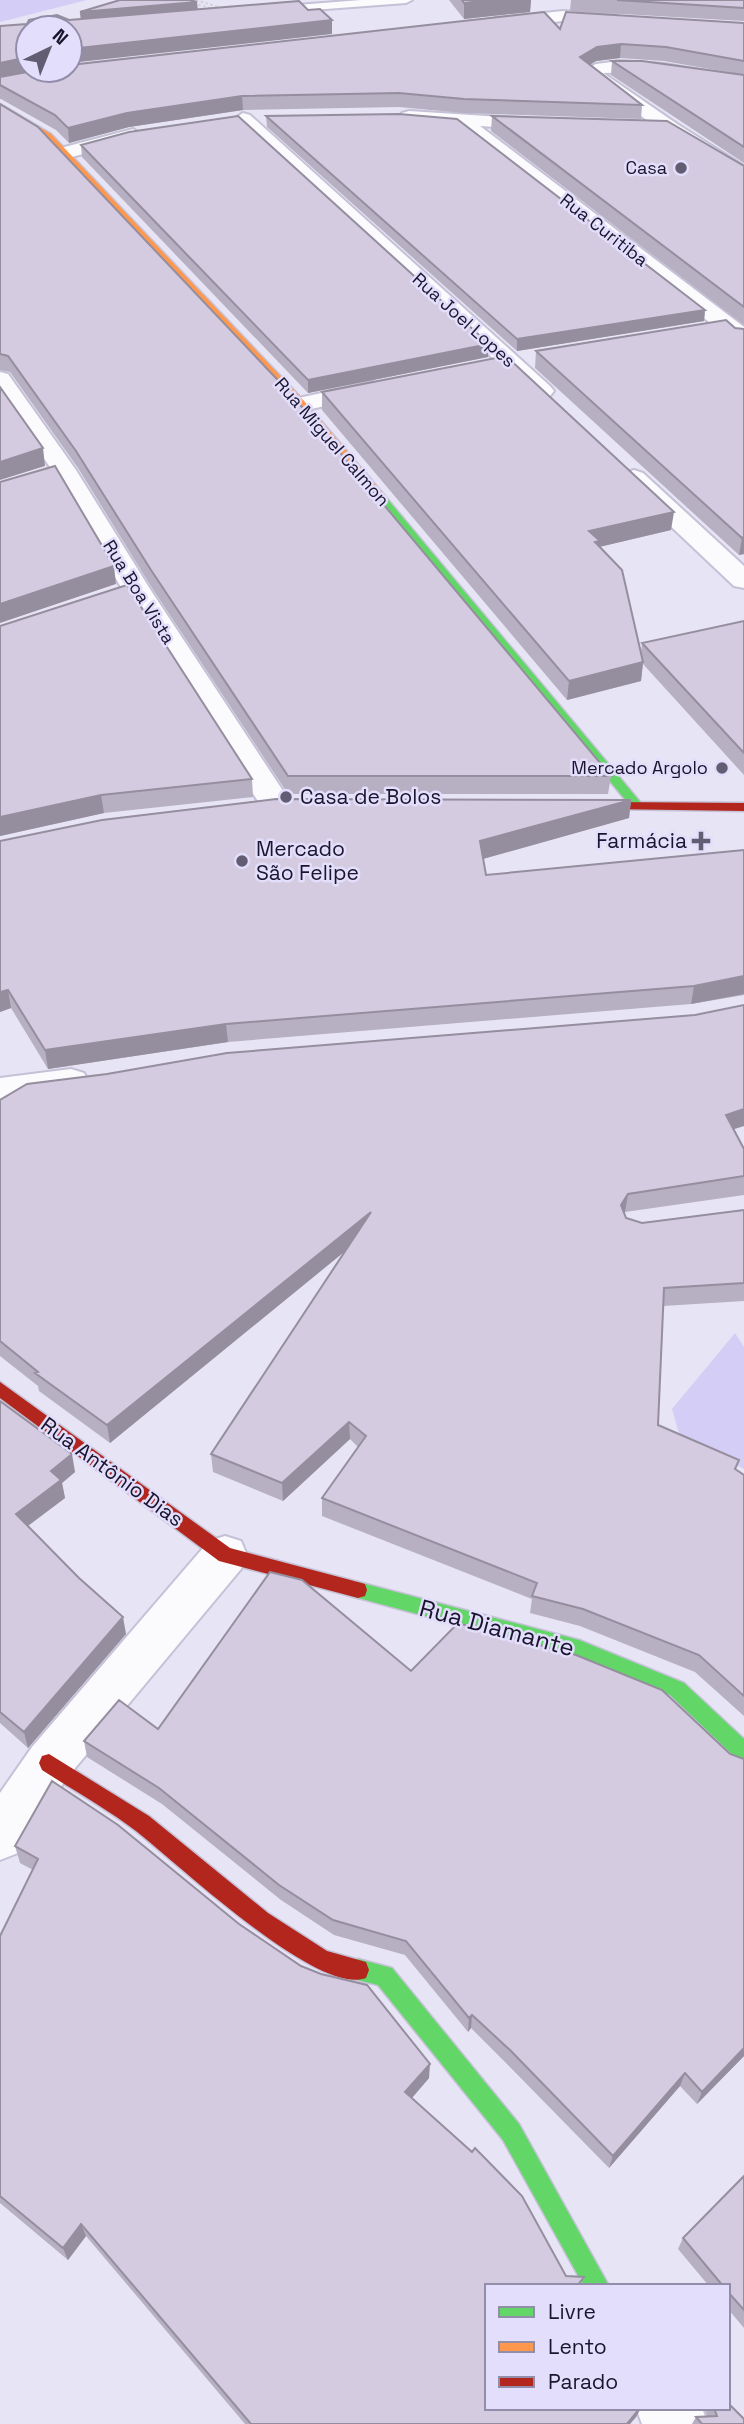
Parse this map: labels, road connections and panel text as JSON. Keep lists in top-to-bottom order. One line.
{"streets":{"street":["Rua Curitiba","Rua Joel Lopes","Rua Miguel Calmon","Rua Boa Vista","Rua Antônio Dias","Rua Diamante"]},"crossings":[["Rua Antônio Dias","Rua Diamante"]],"places":{"other":["Casa","Mercado Argolo","Casa de Bolos","Mercado São Felipe"],"health":["Farmácia"]},"legend":["Livre","Lento","Parado"],"north":"top right"}
